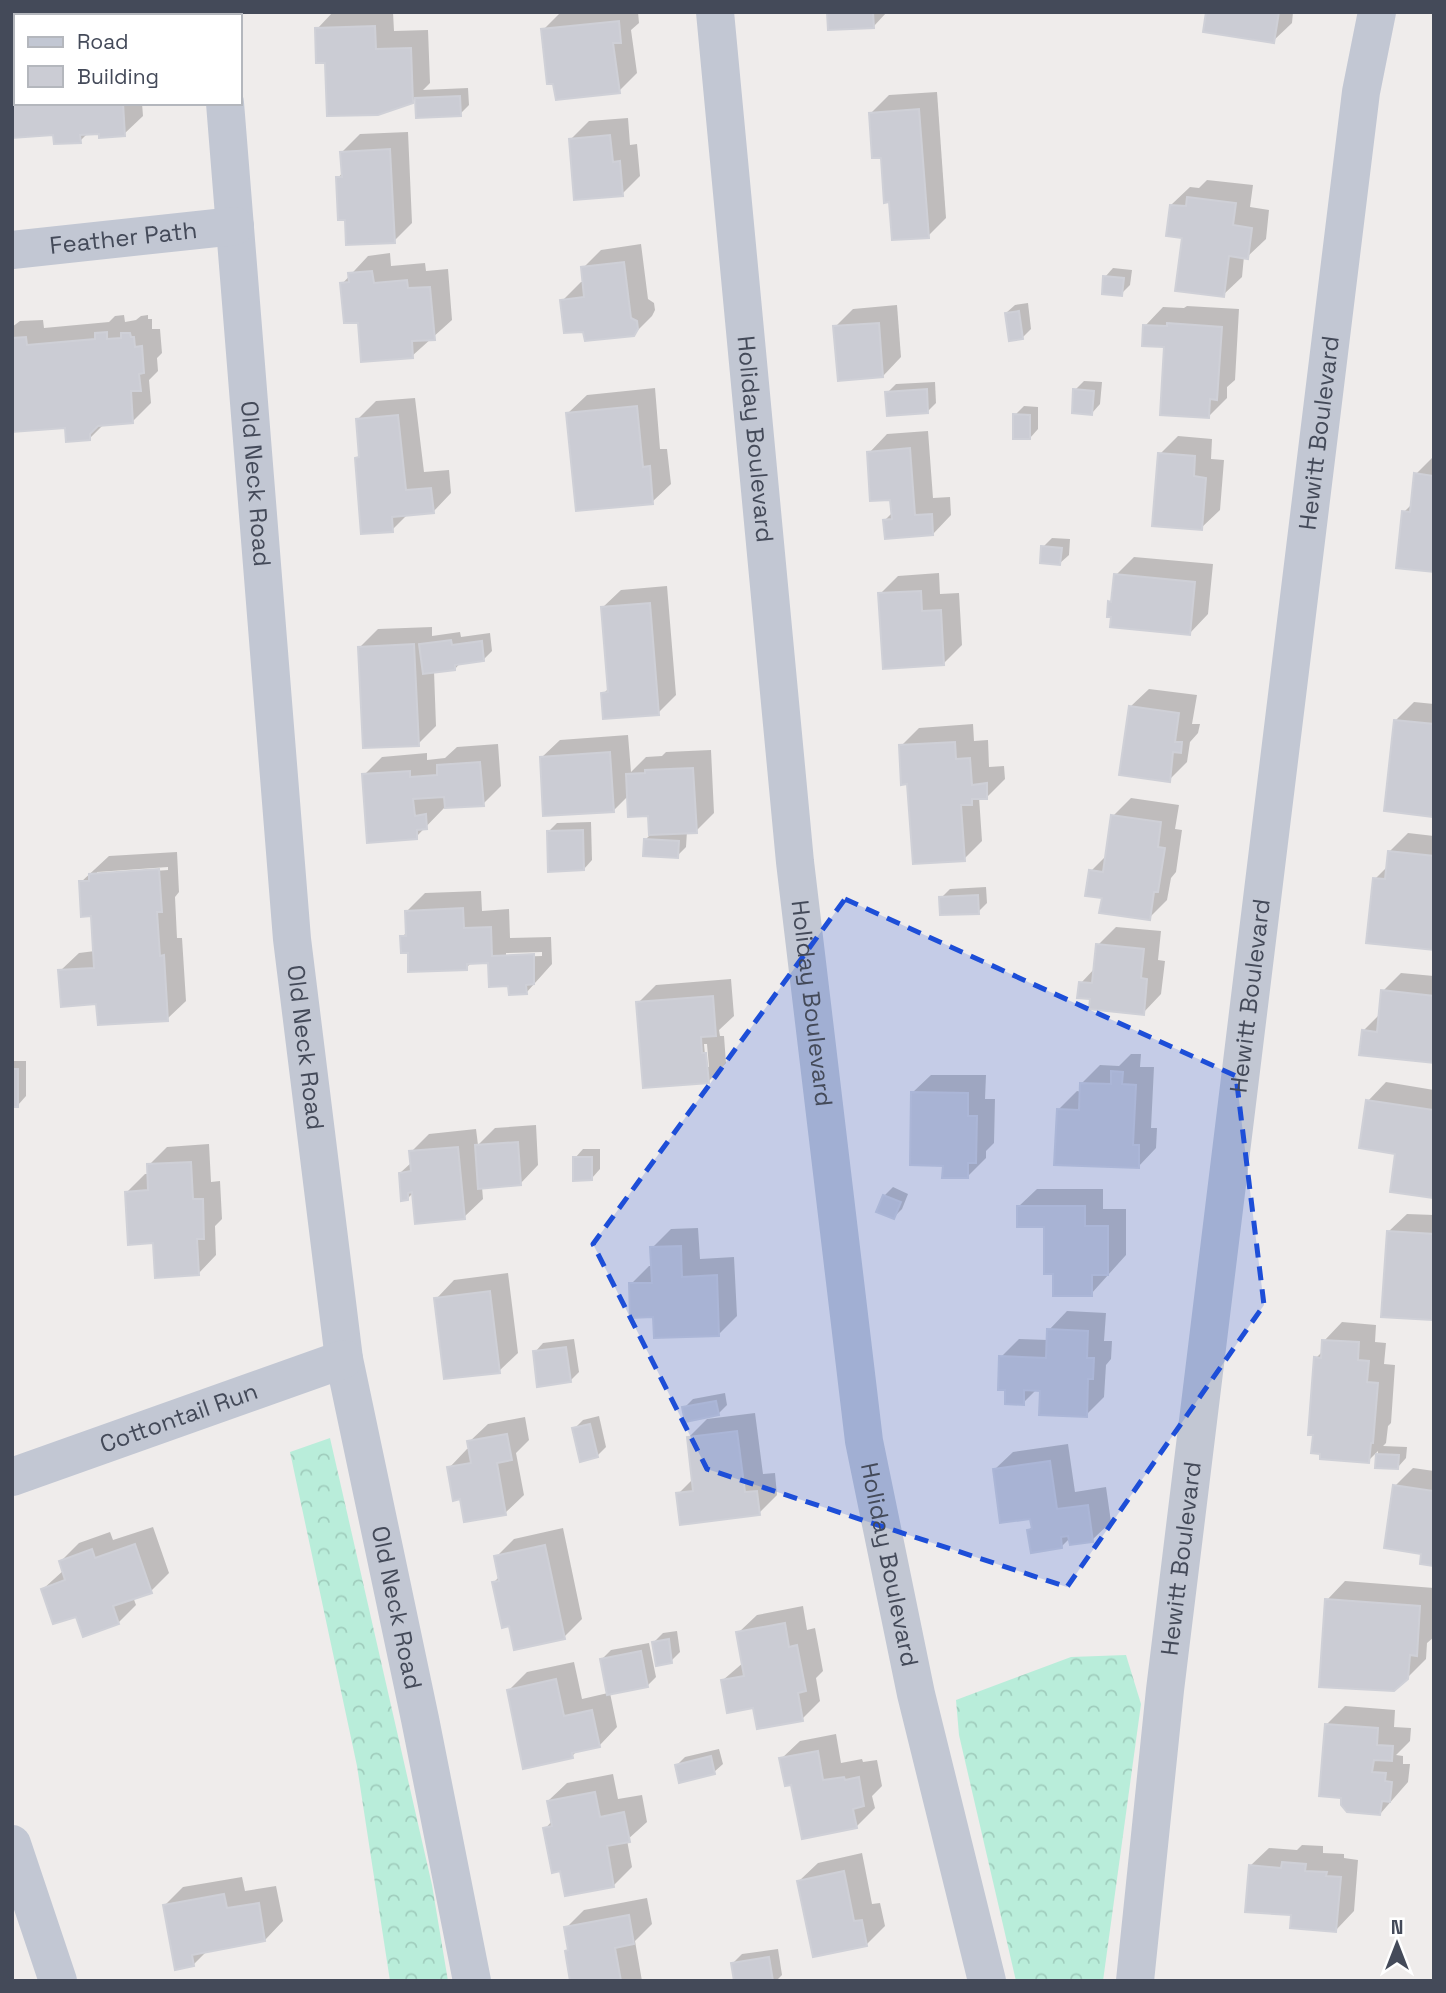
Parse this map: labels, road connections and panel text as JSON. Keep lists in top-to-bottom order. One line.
{"streets":{"street":["Feather Path","Hewitt Boulevard","Holiday Boulevard","Old Neck Road","Cottontail Run"]},"crossings":[["Feather Path","Old Neck Road"],["Old Neck Road","Cottontail Run"]],"legend":["Road","Building"],"north":"top"}
